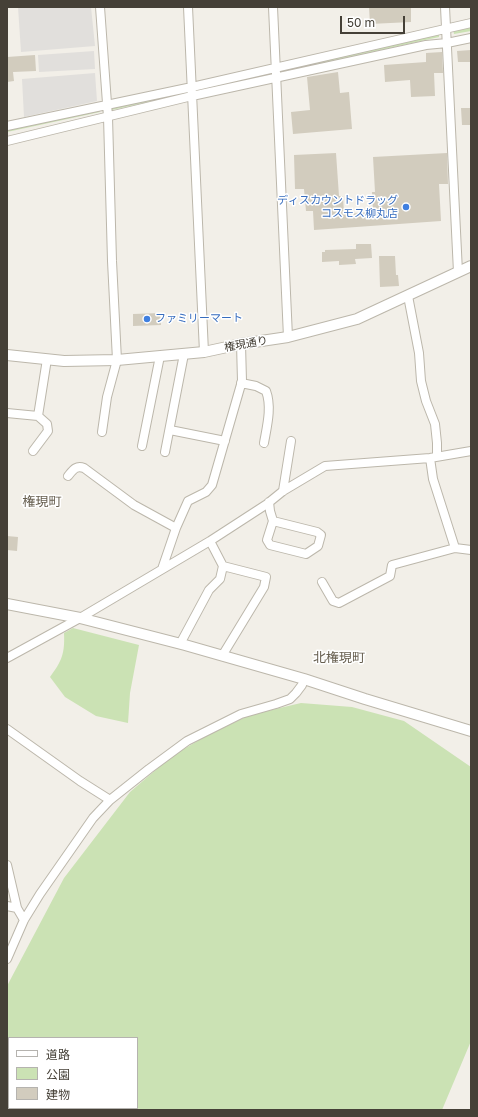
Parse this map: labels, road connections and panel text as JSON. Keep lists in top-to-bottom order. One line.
{"streets":{"street":["権現通り"]},"districts":["権現町","北権現町"],"places":["ディスカウントドラッグ コスモス柳丸店","ファミリーマート"],"legend":["道路","公園","建物"],"scale_bar":"50 m"}
